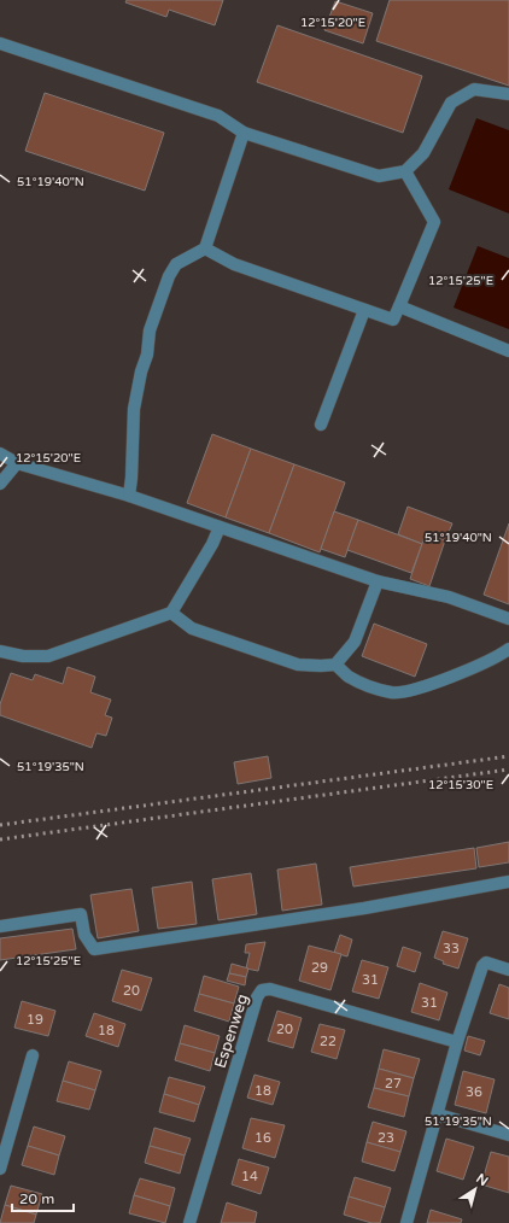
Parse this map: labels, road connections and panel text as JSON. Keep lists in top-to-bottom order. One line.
{"streets":{"street":["Espenweg"]},"house_numbers":["33","29","31","20","31","19","20","18","22","27","18","36","16","23","14"],"scale_bar":"20 m","north":"top right","coordinates":["12°15'20\"E","51°19'40\"N","12°15'25\"E","51°19'35\"N","12°15'30\"E"]}
